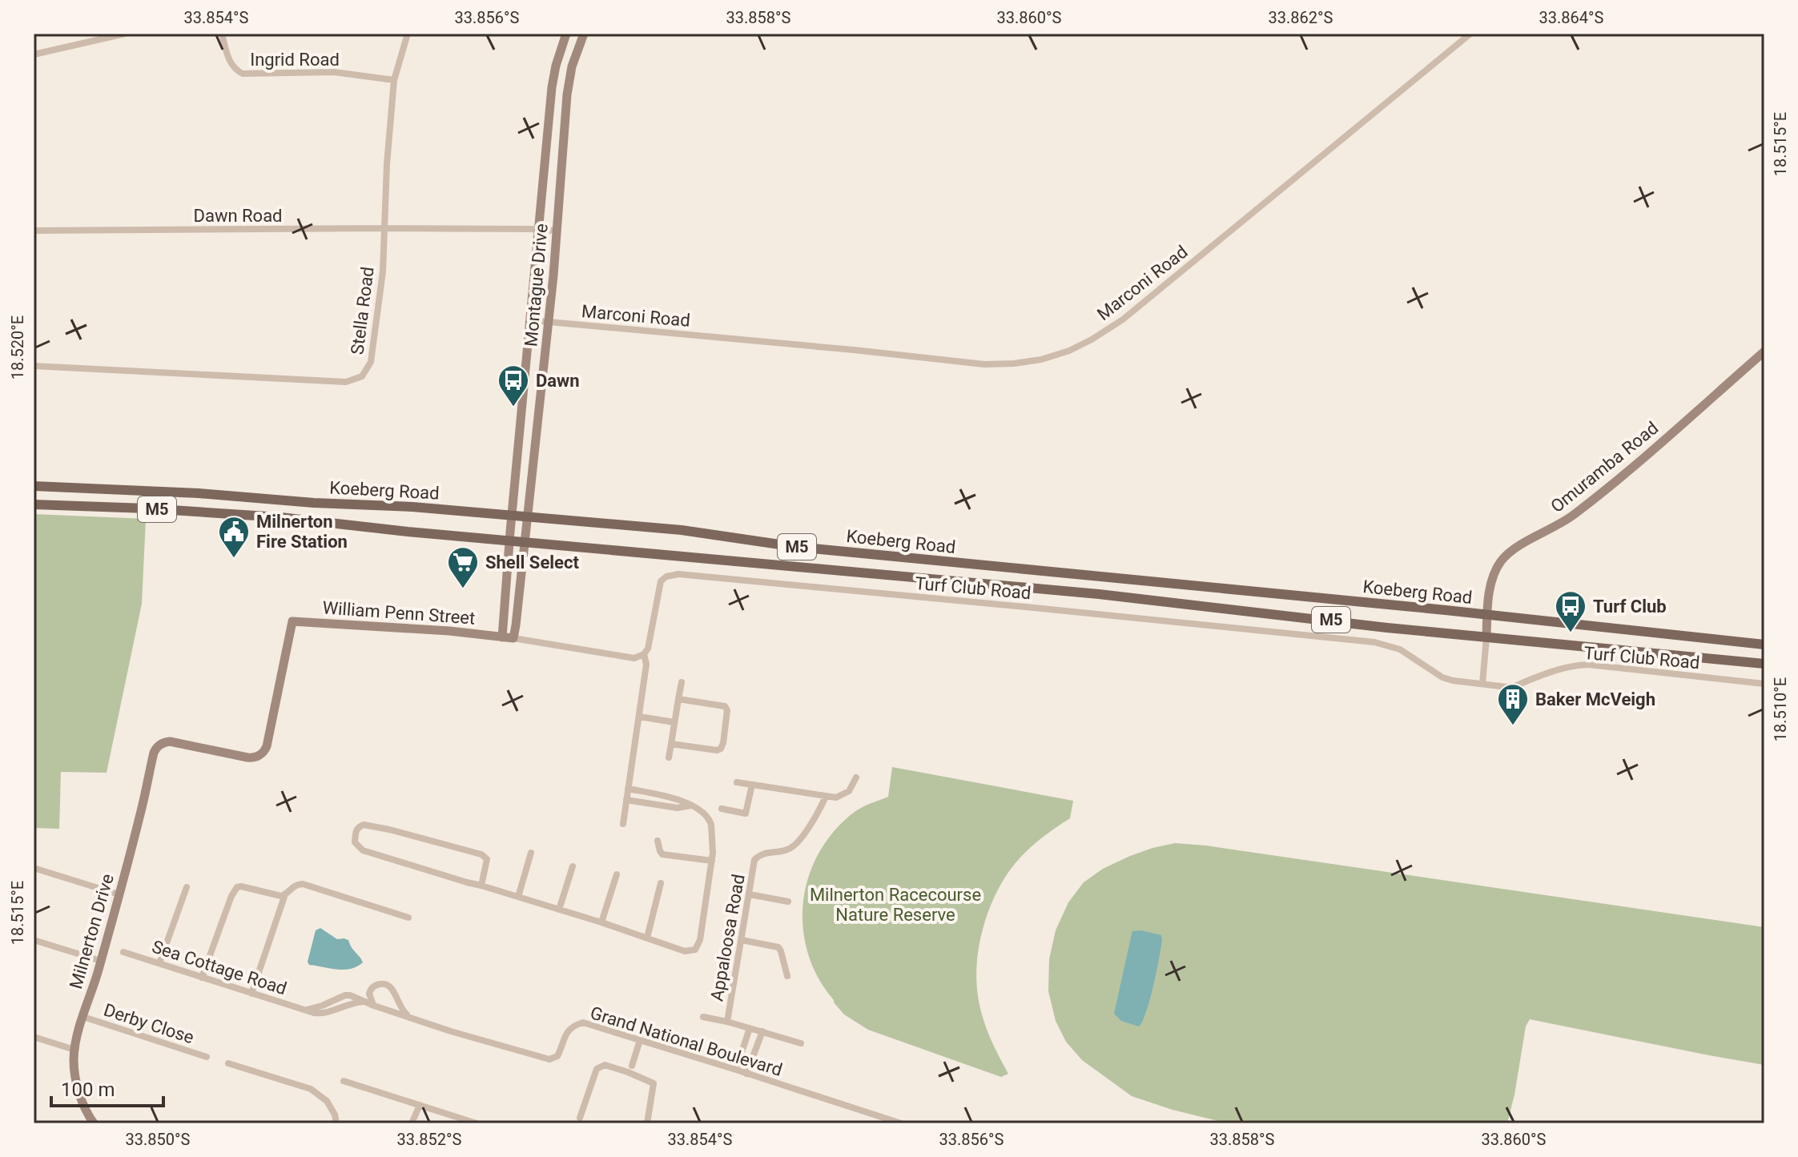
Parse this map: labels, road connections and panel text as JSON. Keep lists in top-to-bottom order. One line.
{"streets":{"main road":["Montague Drive","Omuramba Road","Koeberg Road","M5","William Penn Street","Milnerton Drive"],"street":["Ingrid Road","Dawn Road","Marconi Road","Stella Road","Turf Club Road","Appaloosa Road","Sea Cottage Road","Derby Close","Grand National Boulevard"]},"crossings":[["Ingrid Road","Stella Road"],["Dawn Road","Montague Drive"],["Dawn Road","Stella Road"],["Marconi Road","Montague Drive"],["Montague Drive","Koeberg Road"],["Montague Drive","William Penn Street"],["Omuramba Road","Koeberg Road"],["William Penn Street","Milnerton Drive"],["Milnerton Drive","Derby Close"],["Sea Cottage Road","Grand National Boulevard"]],"parks":["Milnerton Racecourse Nature Reserve"],"places":{"bus stop":["Dawn","Turf Club"],"public building":["Milnerton Fire Station"],"supermarket":["Shell Select"],"building":["Baker McVeigh"]},"scale_bar":"100 m","coordinates":["33.854°S","33.856°S","33.858°S","33.860°S","33.862°S","33.864°S","18.515°E","18.520°E","18.510°E","33.850°S","33.852°S"]}
